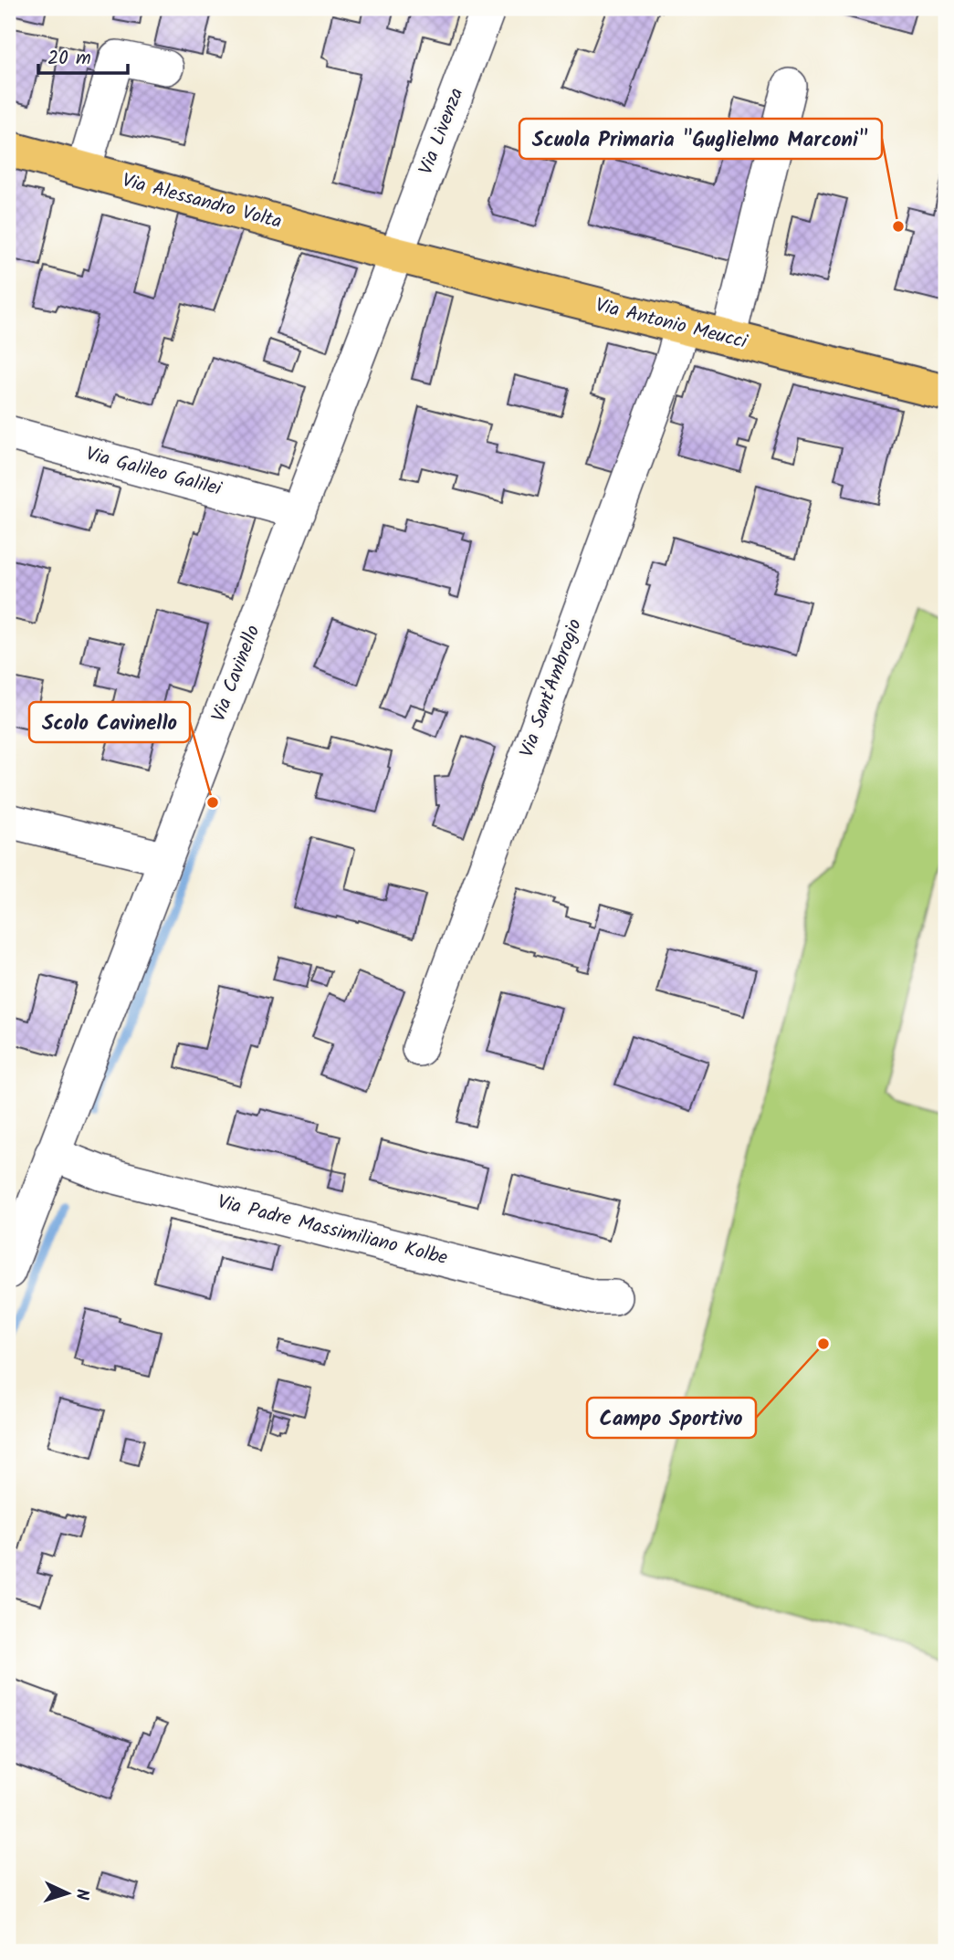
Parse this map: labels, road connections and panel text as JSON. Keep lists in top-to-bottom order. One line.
{"streets":{"main road":["Via Alessandro Volta","Via Antonio Meucci"],"street":["Via Livenza","Via Galileo Galilei","Via Cavinello","Via Sant'Ambrogio","Via Padre Massimiliano Kolbe"]},"crossings":[["Via Livenza","Via Alessandro Volta"],["Via Livenza","Via Antonio Meucci"],["Via Livenza","Via Cavinello"],["Via Alessandro Volta","Via Antonio Meucci"],["Via Alessandro Volta","Via Cavinello"],["Via Antonio Meucci","Via Cavinello"],["Via Antonio Meucci","Via Sant'Ambrogio"],["Via Galileo Galilei","Via Cavinello"],["Via Cavinello","Via Padre Massimiliano Kolbe"]],"places":["Scuola Primaria \"Guglielmo Marconi\"","Scolo Cavinello","Campo Sportivo"],"scale_bar":"20 m","north":"right"}
